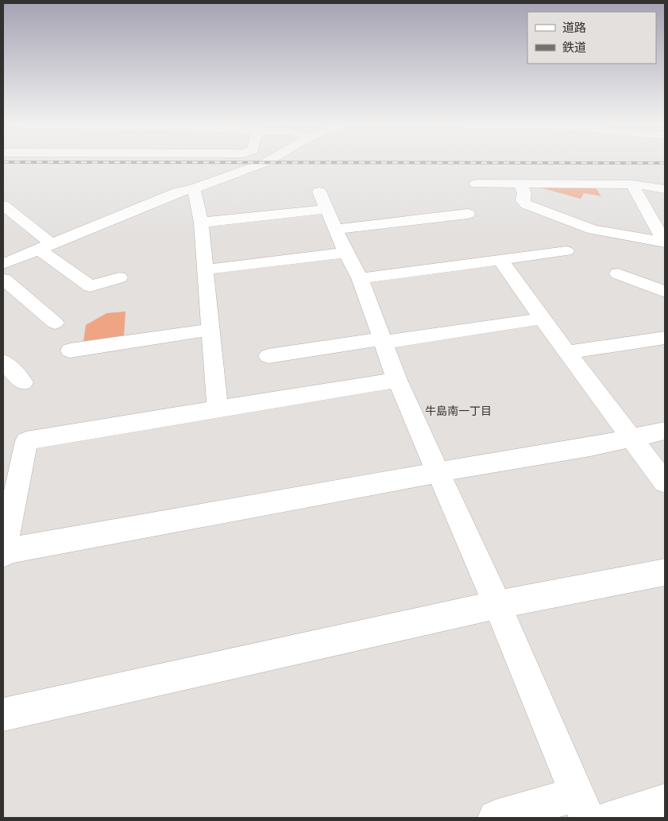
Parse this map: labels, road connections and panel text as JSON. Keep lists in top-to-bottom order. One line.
{"districts":["牛島南一丁目"],"legend":["道路","鉄道"]}
